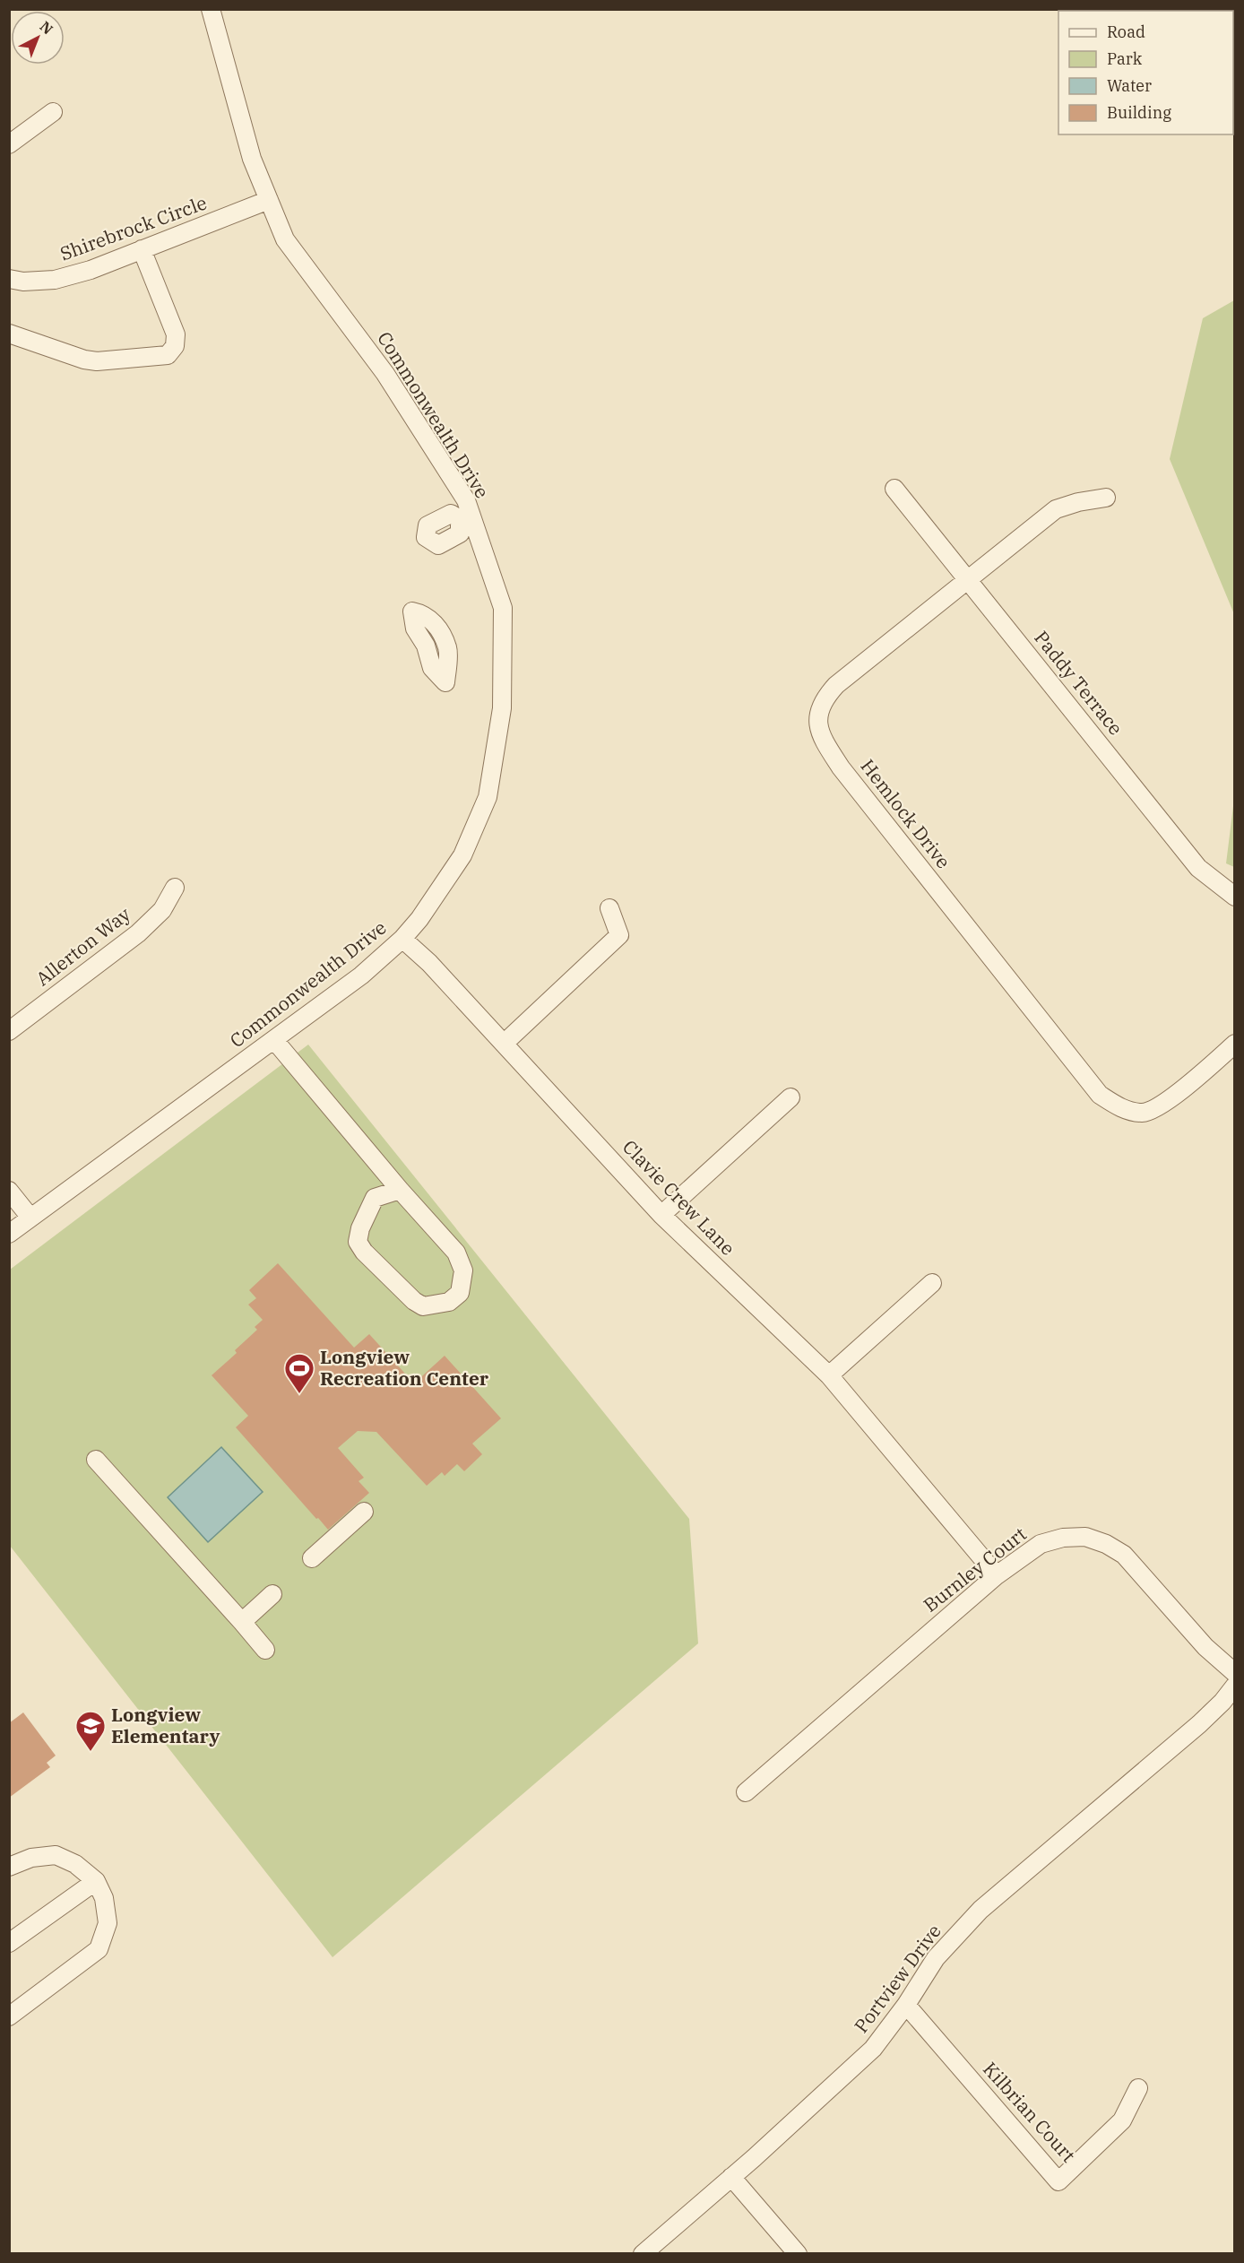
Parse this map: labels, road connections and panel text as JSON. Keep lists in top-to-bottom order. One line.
{"streets":{"street":["Shirebrock Circle","Commonwealth Drive","Paddy Terrace","Hemlock Drive","Allerton Way","Clavie Crew Lane","Burnley Court","Portview Drive","Kilbrian Court"]},"crossings":[["Shirebrock Circle","Commonwealth Drive"],["Commonwealth Drive","Clavie Crew Lane"],["Paddy Terrace","Hemlock Drive"],["Clavie Crew Lane","Burnley Court"],["Portview Drive","Kilbrian Court"]],"places":{"sports":["Longview Recreation Center"],"school or university":["Longview Elementary"]},"legend":["Road","Park","Water","Building"],"north":"top right"}
